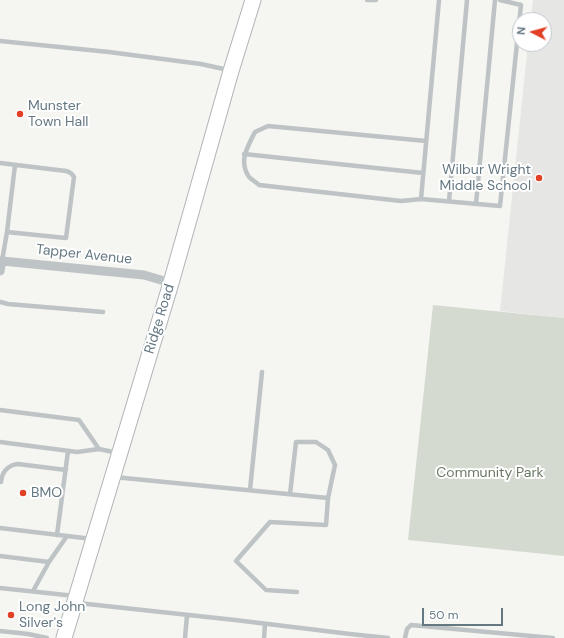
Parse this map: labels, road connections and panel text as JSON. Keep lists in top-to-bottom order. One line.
{"streets":{"main road":["Ridge Road"],"street":["Tapper Avenue"]},"crossings":[["Tapper Avenue","Ridge Road"]],"parks":["Community Park"],"places":["Munster Town Hall","Wilbur Wright Middle School","BMO","Long John Silver's"],"scale_bar":"50 m","north":"left"}
